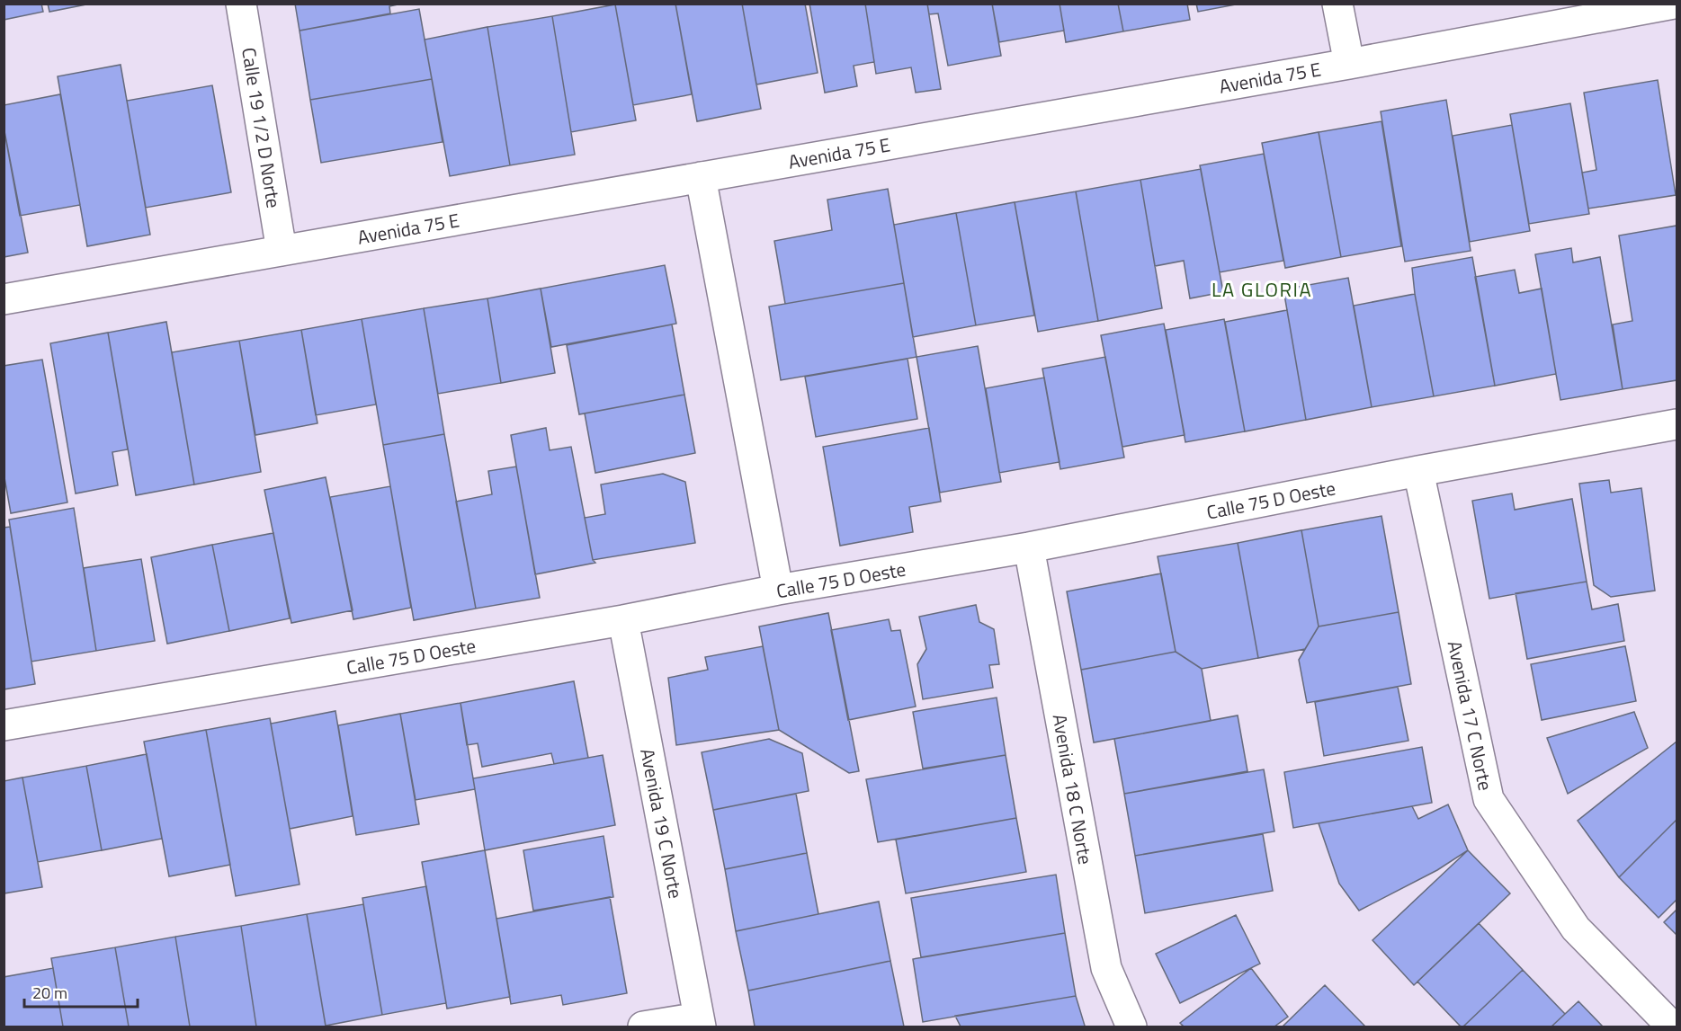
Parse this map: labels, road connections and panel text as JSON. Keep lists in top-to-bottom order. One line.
{"streets":{"street":["Avenida 75 E","Calle 19 1/2 D Norte","Calle 75 D Oeste","Avenida 17 C Norte","Avenida 18 C Norte","Avenida 19 C Norte"]},"crossings":[["Avenida 75 E","Calle 19 1/2 D Norte"],["Calle 75 D Oeste","Avenida 17 C Norte"],["Calle 75 D Oeste","Avenida 18 C Norte"],["Calle 75 D Oeste","Avenida 19 C Norte"]],"districts":["LA GLORIA"],"scale_bar":"20 m"}
